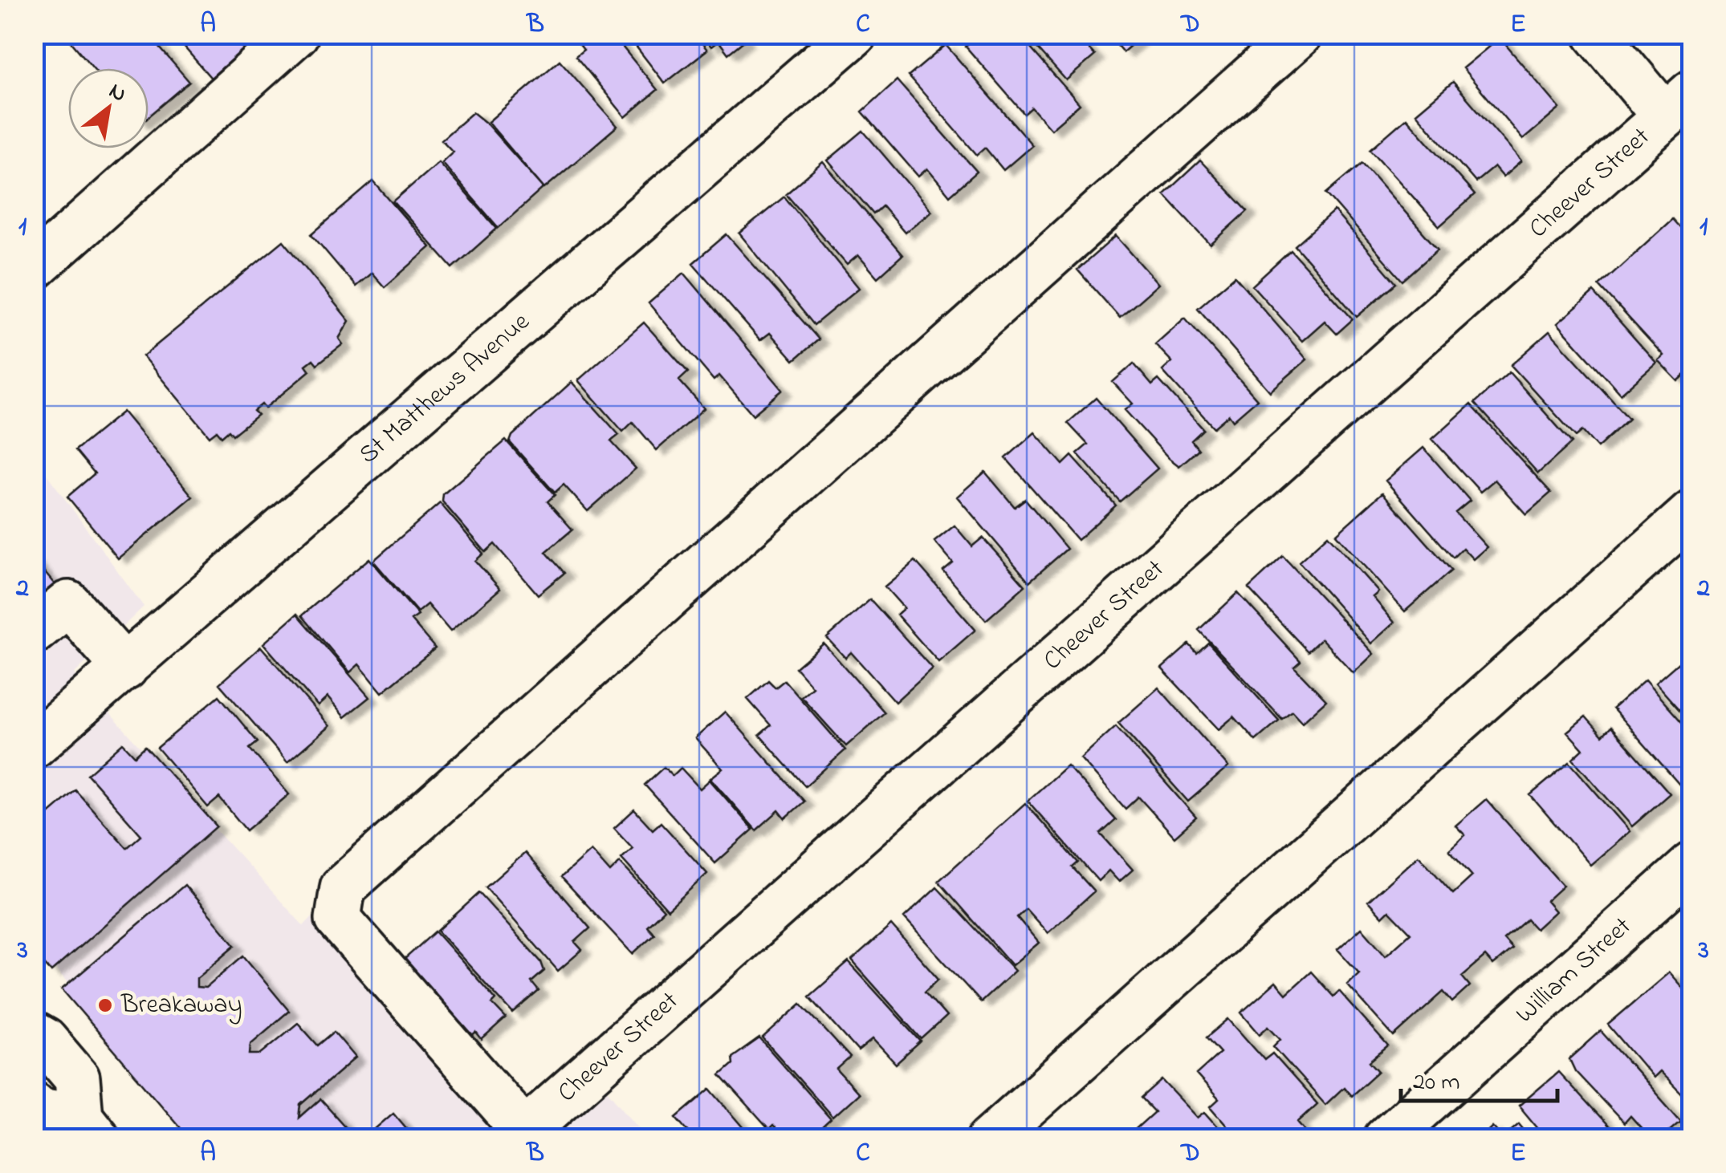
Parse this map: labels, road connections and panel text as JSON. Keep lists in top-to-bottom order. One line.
{"streets":{"street":["Cheever Street","St Matthews Avenue","William Street"]},"places":["Breakaway"],"scale_bar":"20 m","north":"top right","grid":{"columns":["A","B","C","D","E"],"rows":["1","2","3"]}}
